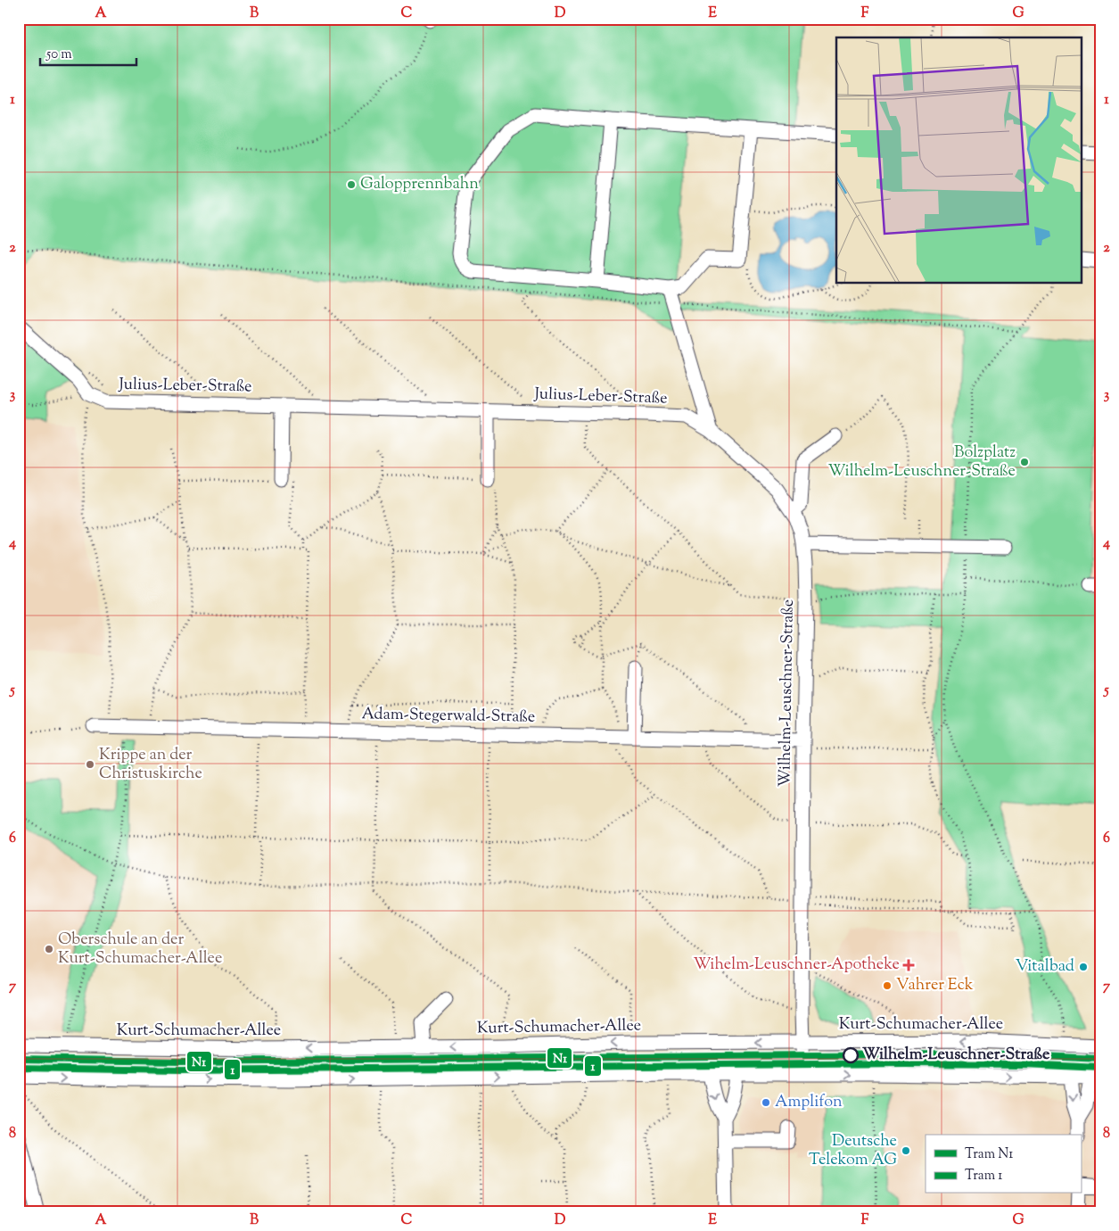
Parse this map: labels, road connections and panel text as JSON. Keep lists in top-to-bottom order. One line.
{"streets":{"street":["Julius-Leber-Straße","Wilhelm-Leuschner-Straße","Adam-Stegerwald-Straße","Kurt-Schumacher-Allee"]},"crossings":[["Julius-Leber-Straße","Wilhelm-Leuschner-Straße"],["Wilhelm-Leuschner-Straße","Adam-Stegerwald-Straße"],["Wilhelm-Leuschner-Straße","Kurt-Schumacher-Allee"]],"places":{"other":["Galopprennbahn","Bolzplatz Wilhelm-Leuschner-Straße","Krippe an der Christuskirche","Oberschule an der Kurt-Schumacher-Allee","Vitalbad","Vahrer Eck","Wilhelm-Leuschner-Straße","Amplifon","Deutsche Telekom AG"],"health":["Wihelm-Leuschner-Apotheke"]},"lines":["tram line N1","tram line 1"],"legend":["Tram N1","Tram 1"],"scale_bar":"50 m","grid":{"columns":["A","B","C","D","E","F","G"],"rows":["1","2","3","4","5","6","7","8"]}}
